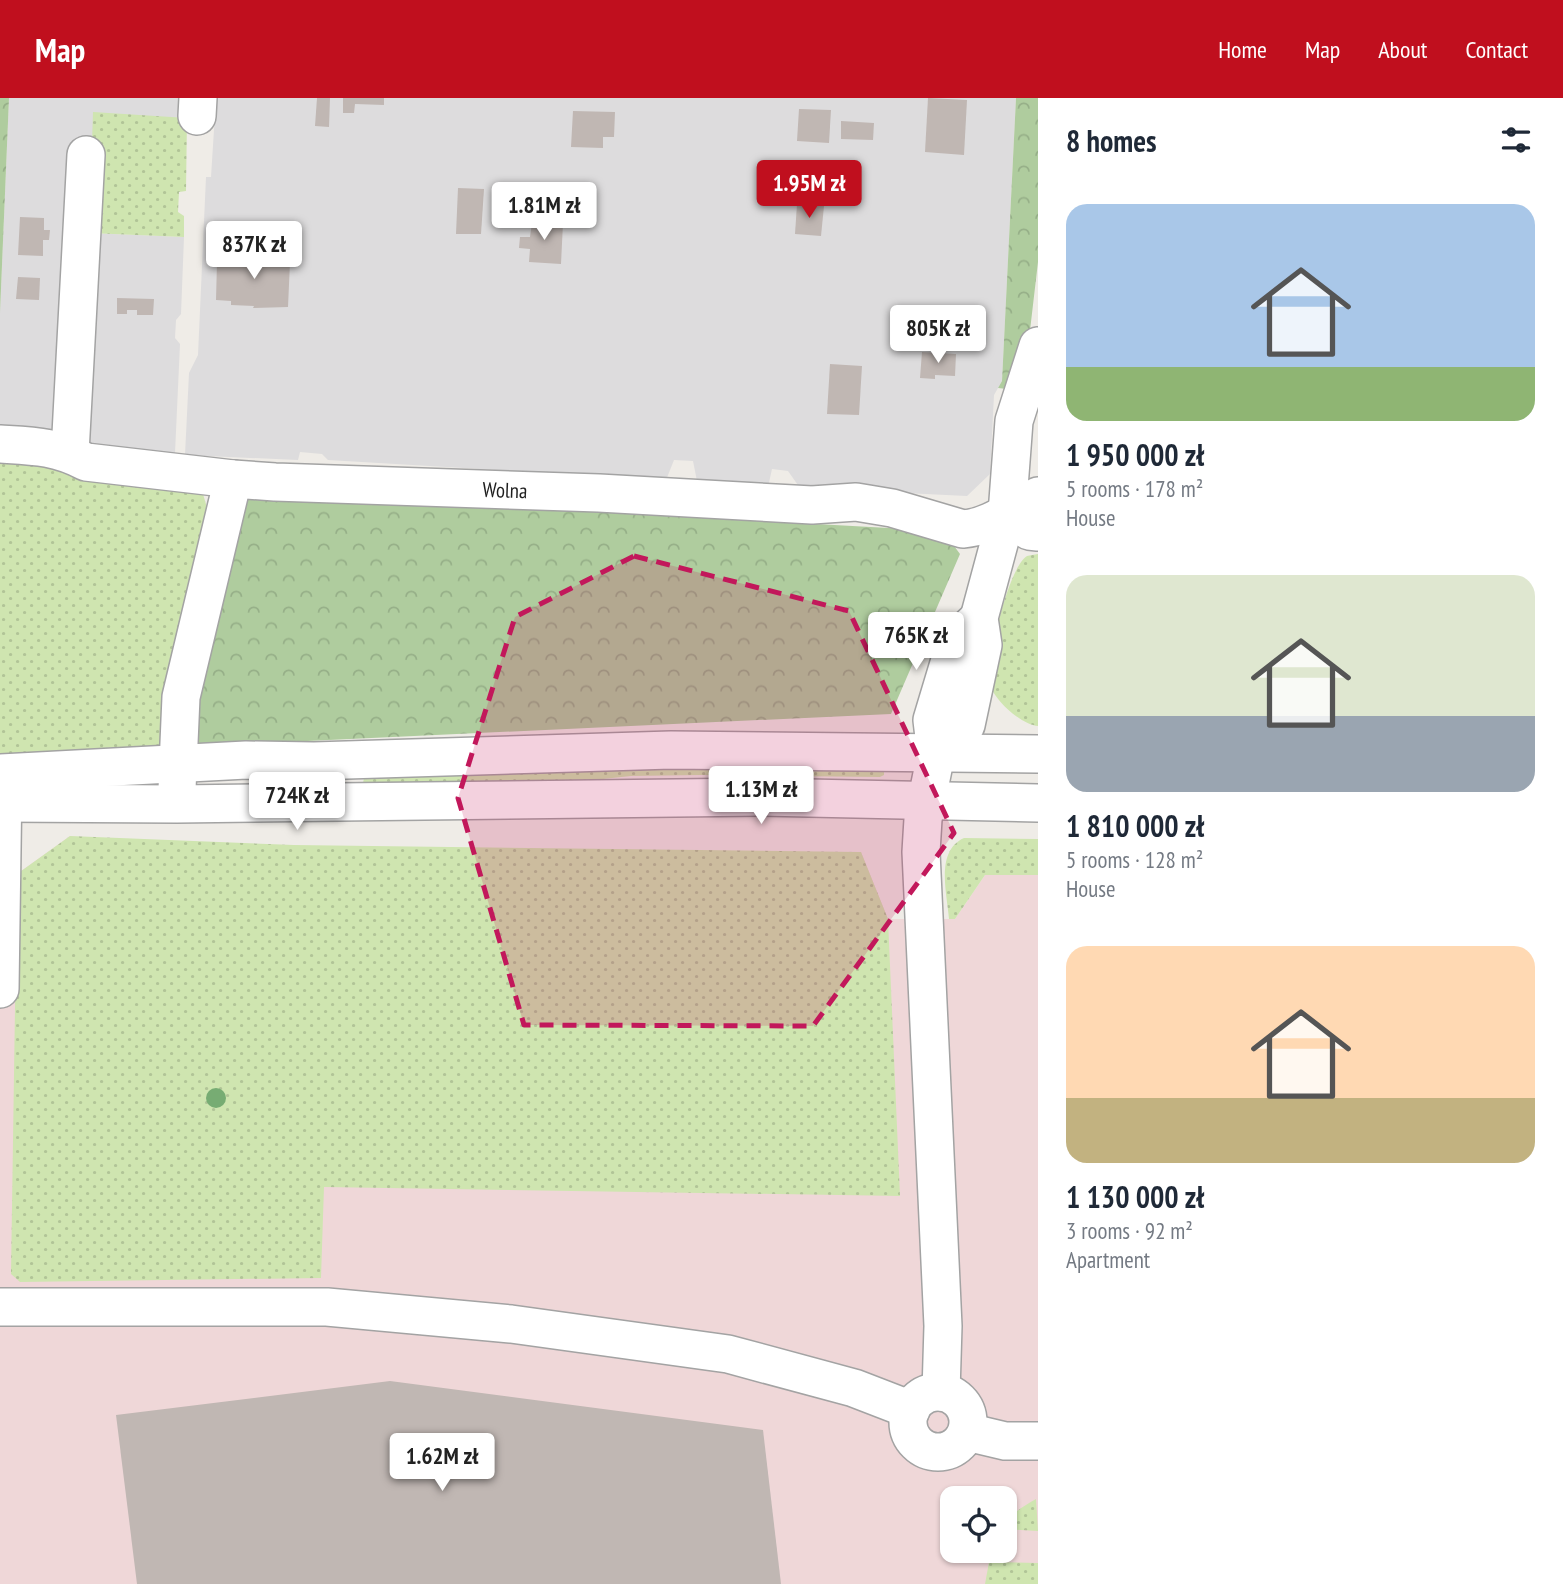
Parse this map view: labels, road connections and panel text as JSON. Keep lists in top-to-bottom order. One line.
{"streets":{"street":["Wolna"]},"page":{"header":"Map","nav":["Home","Map","About","Contact"],"heading":"8 homes","price":["1.95M zł","1.81M zł","837K zł","805K zł","765K zł","1.13M zł","724K zł","1.62M zł"],"list":[{"name":"1 950 000 zł","note":"5 rooms · 178 m² · House"},{"name":"1 810 000 zł","note":"5 rooms · 128 m² · House"},{"name":"1 130 000 zł","note":"3 rooms · 92 m² · Apartment"}]}}
